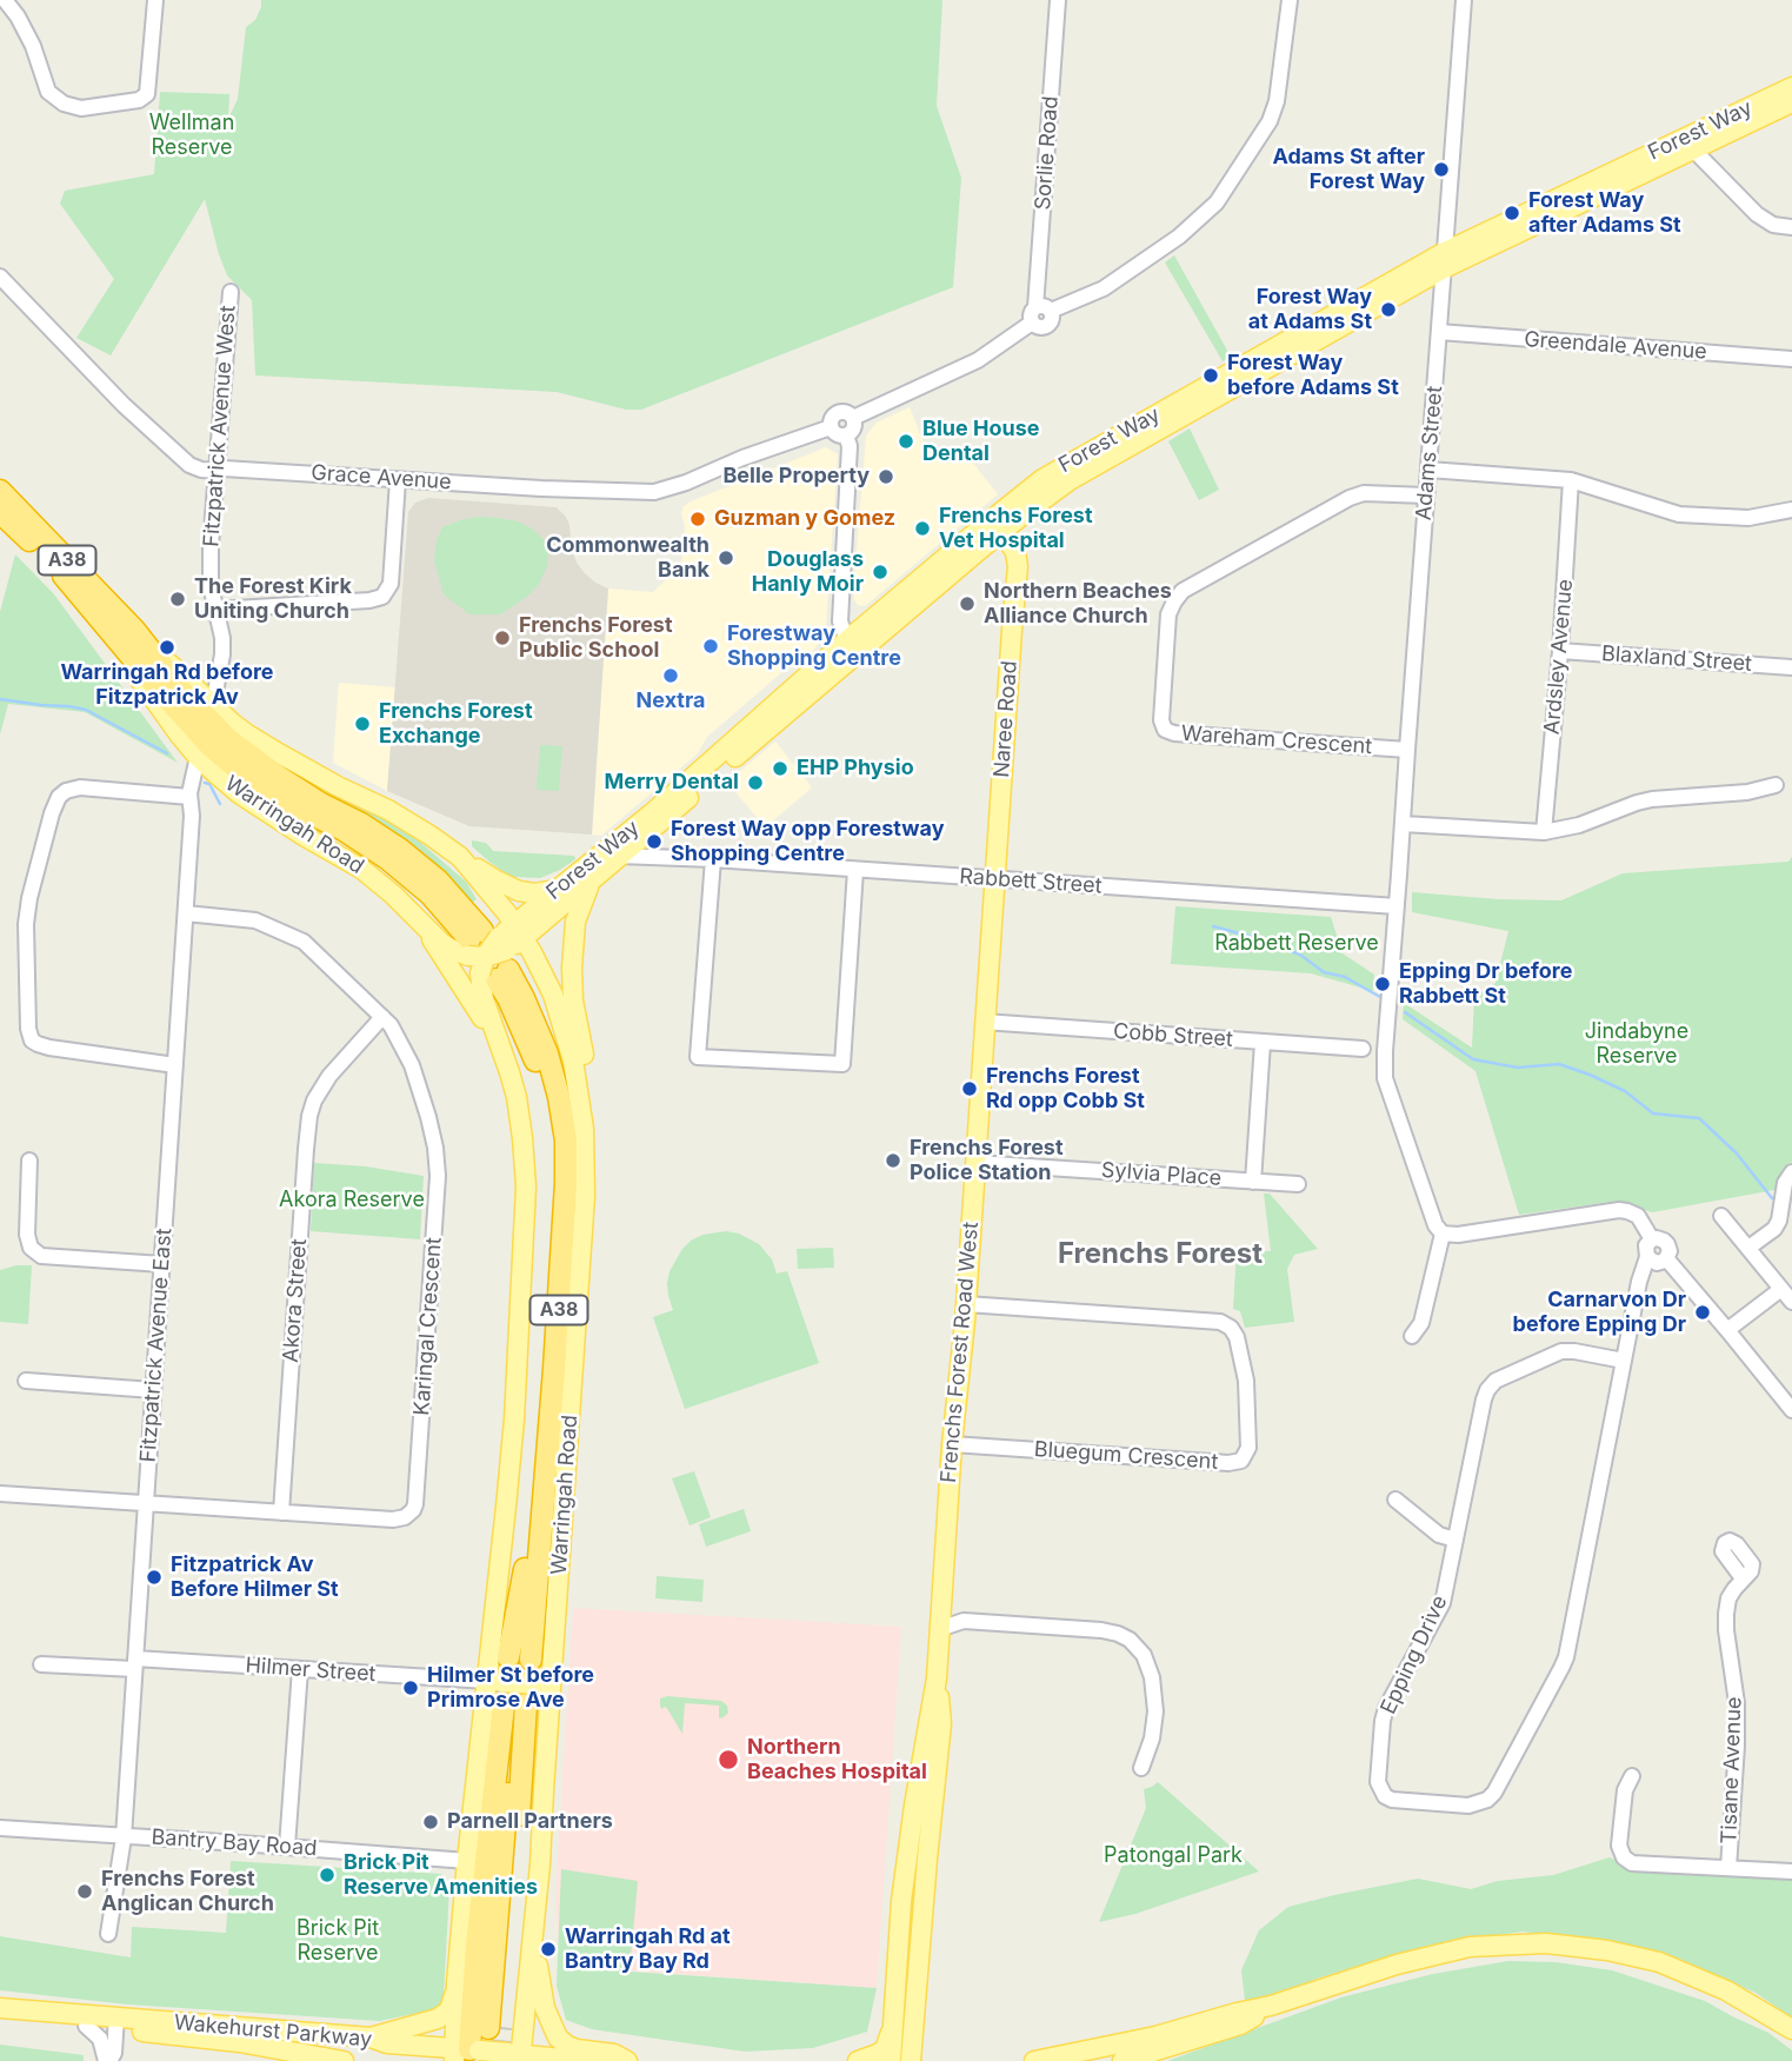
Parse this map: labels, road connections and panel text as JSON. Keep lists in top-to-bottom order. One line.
{"streets":{"highway":["A38","Warringah Road"],"main road":["Forest Way","Naree Road","Frenchs Forest Road West","Wakehurst Parkway"],"street":["Sorlie Road","Greendale Avenue","Fitzpatrick Avenue West","Adams Street","Grace Avenue","Ardsley Avenue","Blaxland Street","Wareham Crescent","Rabbett Street","Cobb Street","Sylvia Place","Akora Street","Karingal Crescent","Fitzpatrick Avenue East","Bluegum Crescent","Epping Drive","Hilmer Street","Tisane Avenue","Bantry Bay Road"]},"crossings":[["Forest Way","Adams Street"],["Forest Way","Naree Road"],["Forest Way","Warringah Road"],["Forest Way","Rabbett Street"],["Greendale Avenue","Adams Street"],["Fitzpatrick Avenue West","Grace Avenue"],["Fitzpatrick Avenue West","Warringah Road"],["Adams Street","Wareham Crescent"],["Adams Street","Rabbett Street"],["A38","Warringah Road"],["Ardsley Avenue","Blaxland Street"],["Naree Road","Rabbett Street"],["Naree Road","Frenchs Forest Road West"],["Warringah Road","Fitzpatrick Avenue East"],["Warringah Road","Hilmer Street"],["Warringah Road","Bantry Bay Road"],["Warringah Road","Wakehurst Parkway"],["Rabbett Street","Frenchs Forest Road West"],["Cobb Street","Frenchs Forest Road West"],["Sylvia Place","Frenchs Forest Road West"],["Akora Street","Karingal Crescent"],["Karingal Crescent","Fitzpatrick Avenue East"],["Fitzpatrick Avenue East","Hilmer Street"],["Fitzpatrick Avenue East","Bantry Bay Road"],["Frenchs Forest Road West","Bluegum Crescent"]],"districts":["Frenchs Forest"],"parks":["Wellman Reserve","Rabbett Reserve","Jindabyne Reserve","Akora Reserve","Patongal Park","Brick Pit Reserve"],"places":["Adams St after Forest Way","Forest Way after Adams St","Forest Way at Adams St","Forest Way before Adams St","Blue House Dental","Belle Property","Guzman y Gomez","Frenchs Forest Vet Hospital","Commonwealth Bank","Douglass Hanly Moir","The Forest Kirk Uniting Church","Northern Beaches Alliance Church","Frenchs Forest Public School","Forestway Shopping Centre","Warringah Rd before Fitzpatrick Av","Nextra","Frenchs Forest Exchange","EHP Physio","Merry Dental","Forest Way opp Forestway Shopping Centre","Epping Dr before Rabbett St","Frenchs Forest Rd opp Cobb St","Frenchs Forest Police Station","Carnarvon Dr before Epping Dr","Fitzpatrick Av Before Hilmer St","Hilmer St before Primrose Ave","Northern Beaches Hospital","Parnell Partners","Brick Pit Reserve Amenities","Frenchs Forest Anglican Church","Warringah Rd at Bantry Bay Rd"]}
